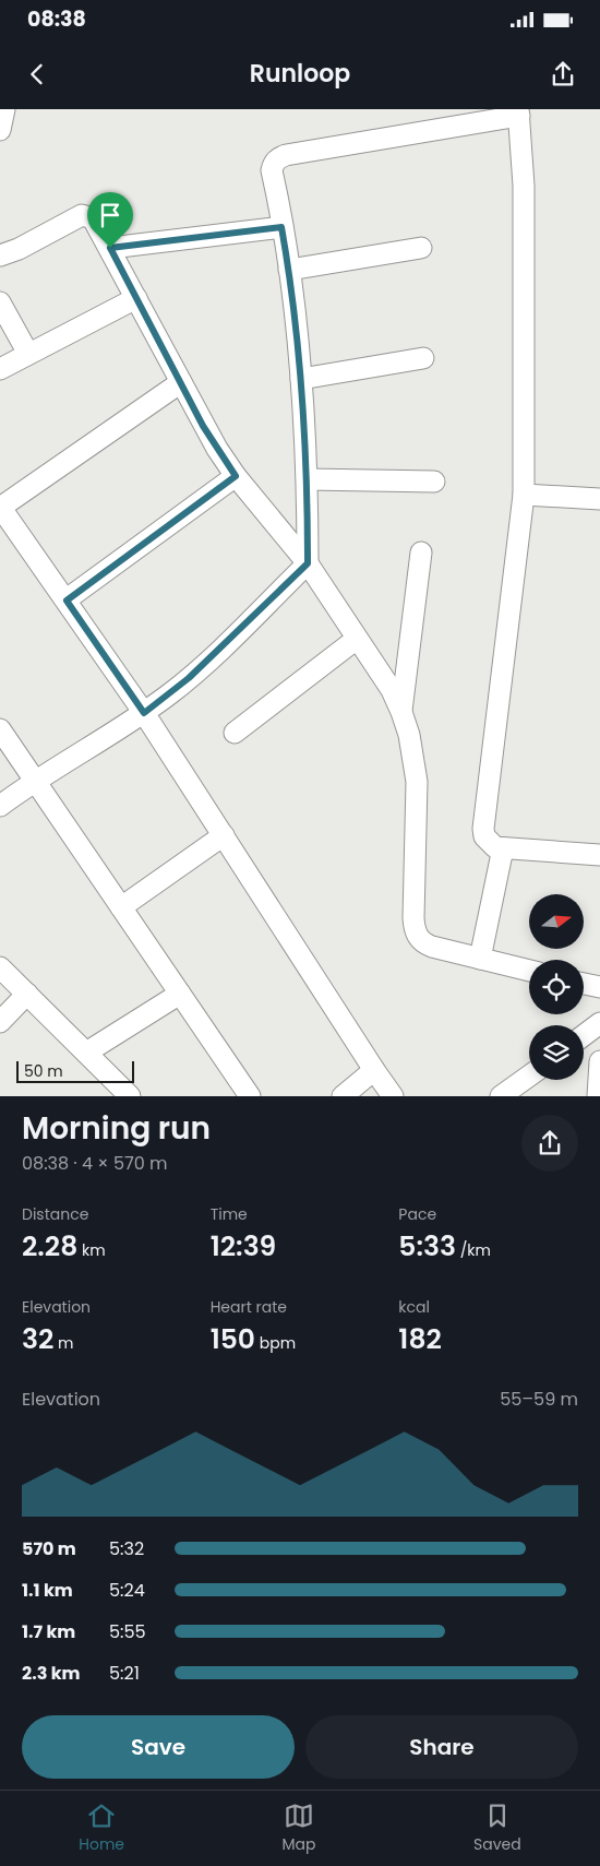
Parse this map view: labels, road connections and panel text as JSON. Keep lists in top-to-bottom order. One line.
{"scale_bar":"50 m","north":"right","page":{"status":"08:38","header":"Runloop","scale":"50 m","heading":["Morning run","08:38 · 4 × 570 m"],"stats":[["Distance","2.28 km"],["Time","12:39"],["Pace","5:33 /km"],["Elevation","32 m"],["Heart rate","150 bpm"],["kcal","182"]],"chart":["Elevation","55–59 m"],"list":[{"name":"570 m","note":"5:32"},{"name":"1.1 km","note":"5:24"},{"name":"1.7 km","note":"5:55"},{"name":"2.3 km","note":"5:21"}],"buttons":["Save","Share"],"tabs":["Home","Map","Saved"]}}
